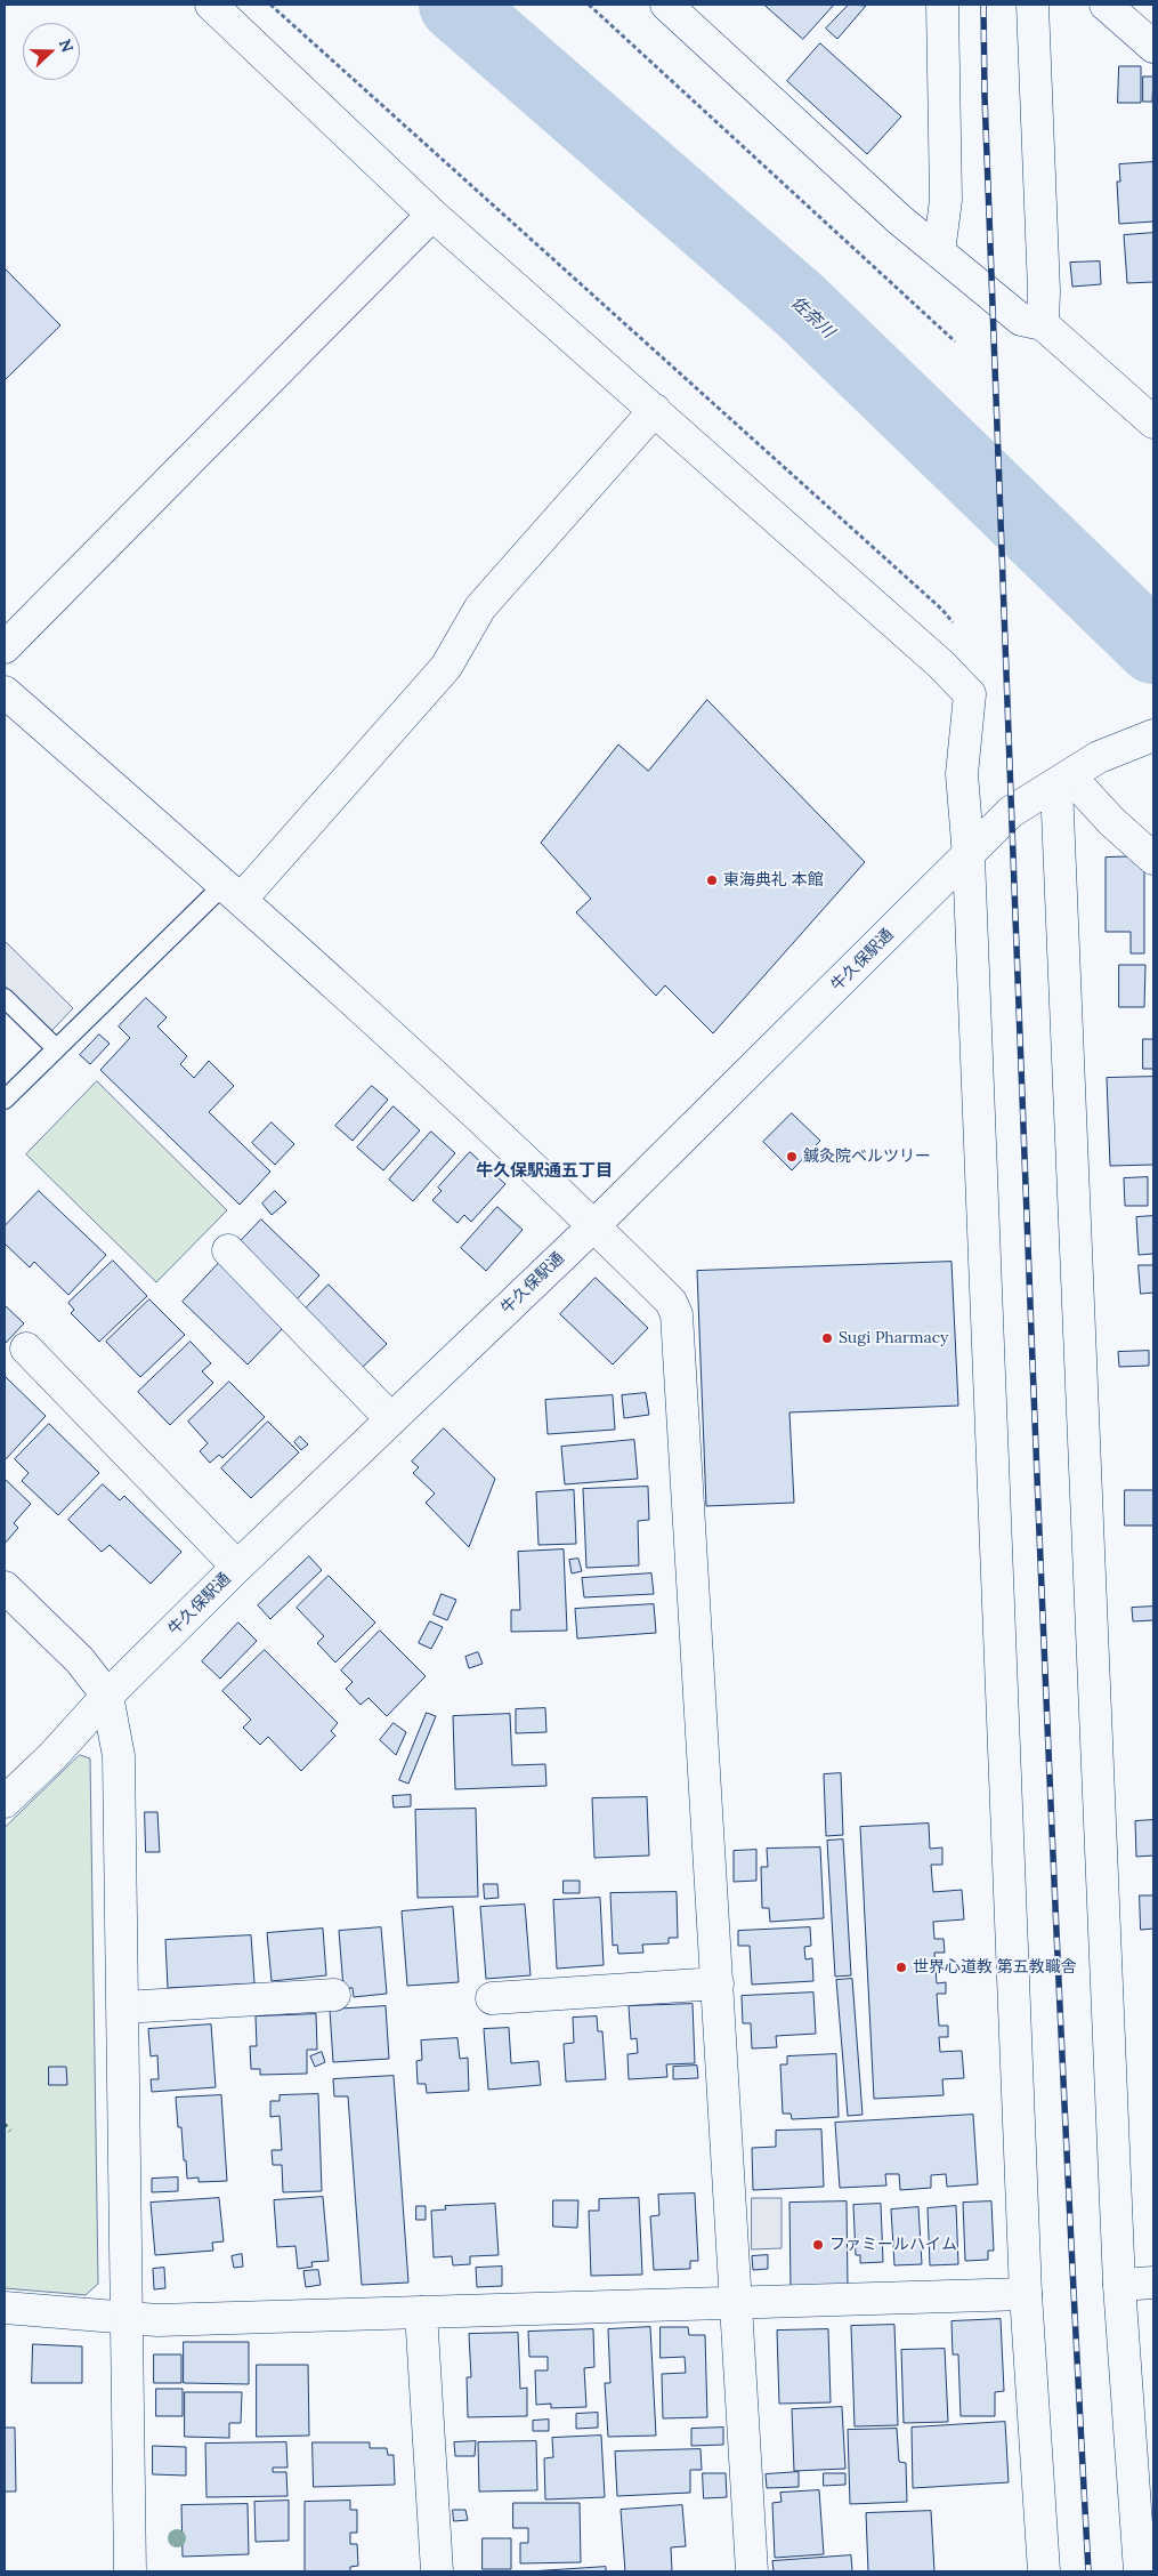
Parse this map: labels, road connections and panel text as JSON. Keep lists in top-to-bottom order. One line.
{"streets":{"street":["牛久保駅通"]},"districts":["牛久保駅通五丁目"],"water":["佐奈川"],"places":["東海典礼 本館","鍼灸院ベルツリー","Sugi Pharmacy","世界心道教 第五教職舎","ファミールハイム"],"north":"right"}
